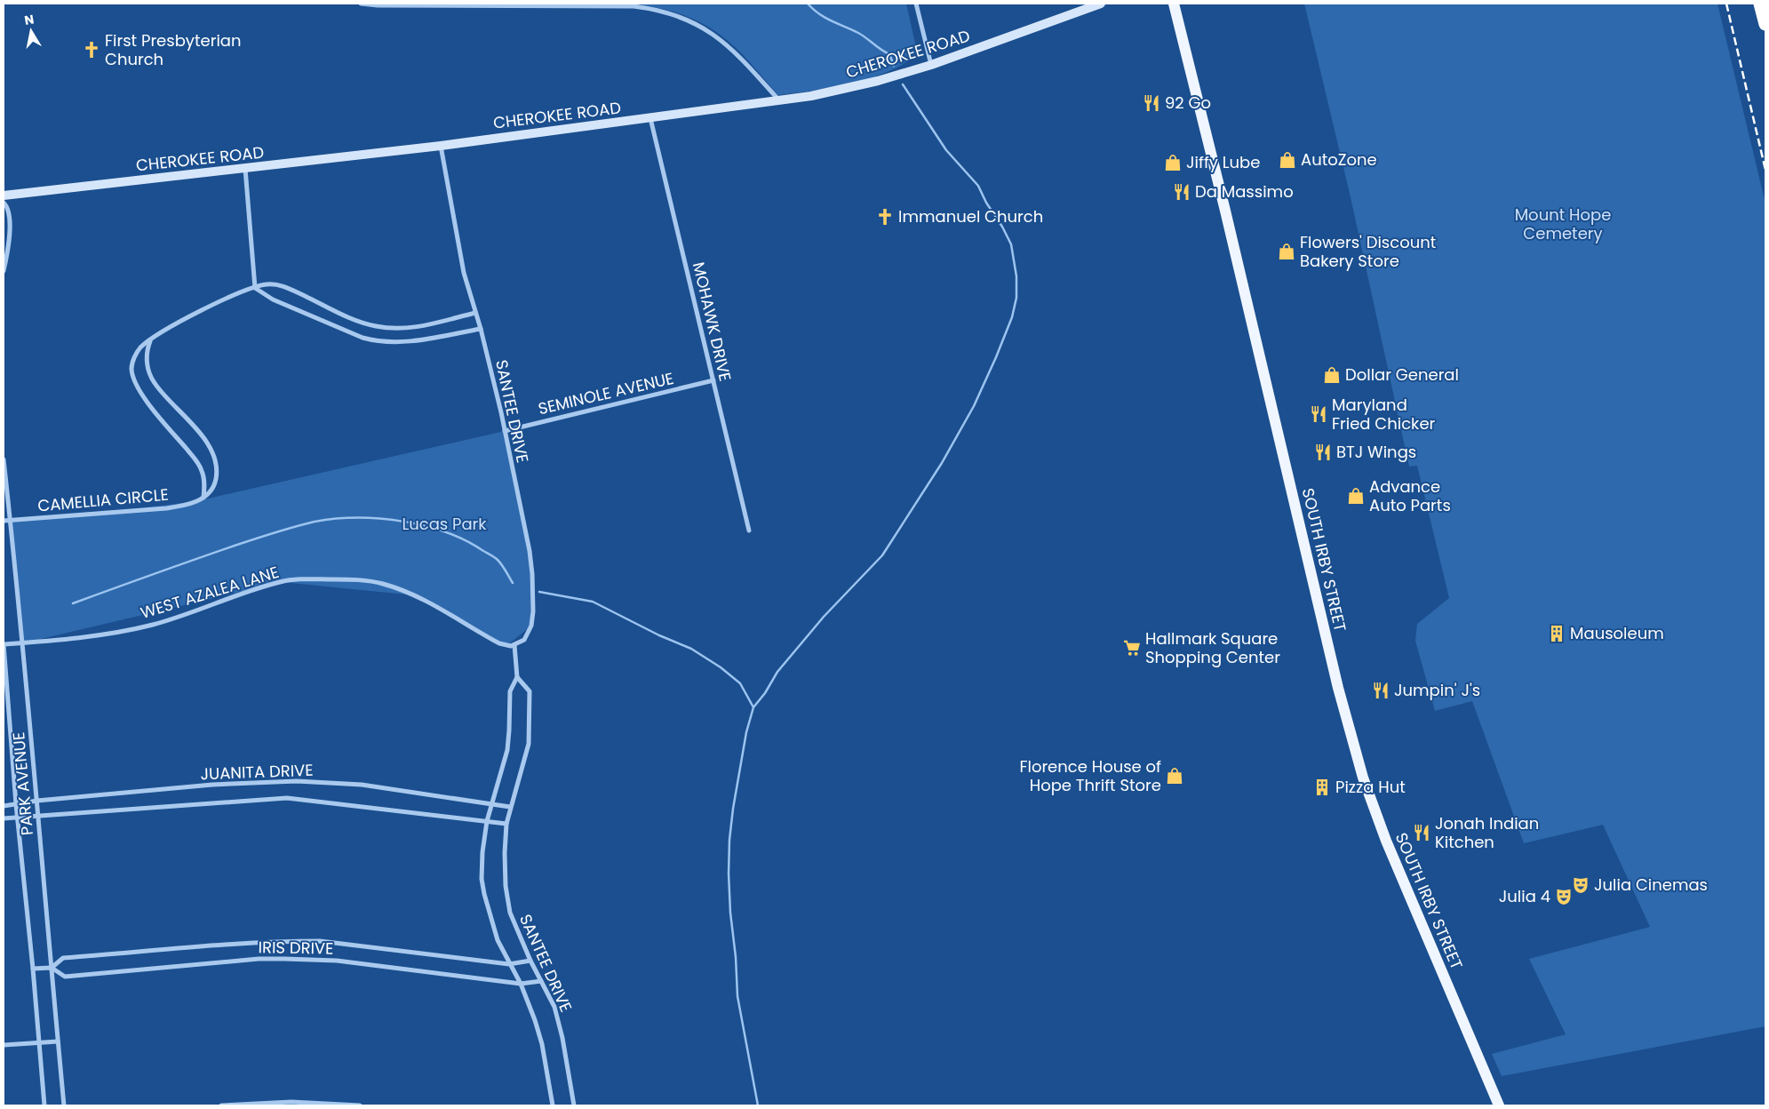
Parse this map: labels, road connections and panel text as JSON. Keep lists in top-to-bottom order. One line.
{"streets":{"main road":["SOUTH IRBY STREET"],"street":["CHEROKEE ROAD","MOHAWK DRIVE","SEMINOLE AVENUE","SANTEE DRIVE","CAMELLIA CIRCLE","WEST AZALEA LANE","JUANITA DRIVE","PARK AVENUE","IRIS DRIVE"]},"crossings":[["CHEROKEE ROAD","MOHAWK DRIVE"],["CHEROKEE ROAD","SANTEE DRIVE"],["MOHAWK DRIVE","SEMINOLE AVENUE"],["SEMINOLE AVENUE","SANTEE DRIVE"],["SANTEE DRIVE","WEST AZALEA LANE"],["SANTEE DRIVE","JUANITA DRIVE"],["SANTEE DRIVE","IRIS DRIVE"],["CAMELLIA CIRCLE","PARK AVENUE"],["WEST AZALEA LANE","PARK AVENUE"],["JUANITA DRIVE","PARK AVENUE"],["PARK AVENUE","IRIS DRIVE"]],"parks":["Mount Hope Cemetery","Lucas Park"],"places":{"church":["First Presbyterian Church","Immanuel Church"],"restaurant":["92 Go","Da Massimo","Maryland Fried Chicker","BTJ Wings","Jumpin' J's","Jonah Indian Kitchen"],"shop":["AutoZone","Jiffy Lube","Flowers' Discount Bakery Store","Dollar General","Advance Auto Parts","Florence House of Hope Thrift Store"],"building":["Mausoleum","Pizza Hut"],"supermarket":["Hallmark Square Shopping Center"],"theatre":["Julia Cinemas","Julia 4"]},"north":"top"}
